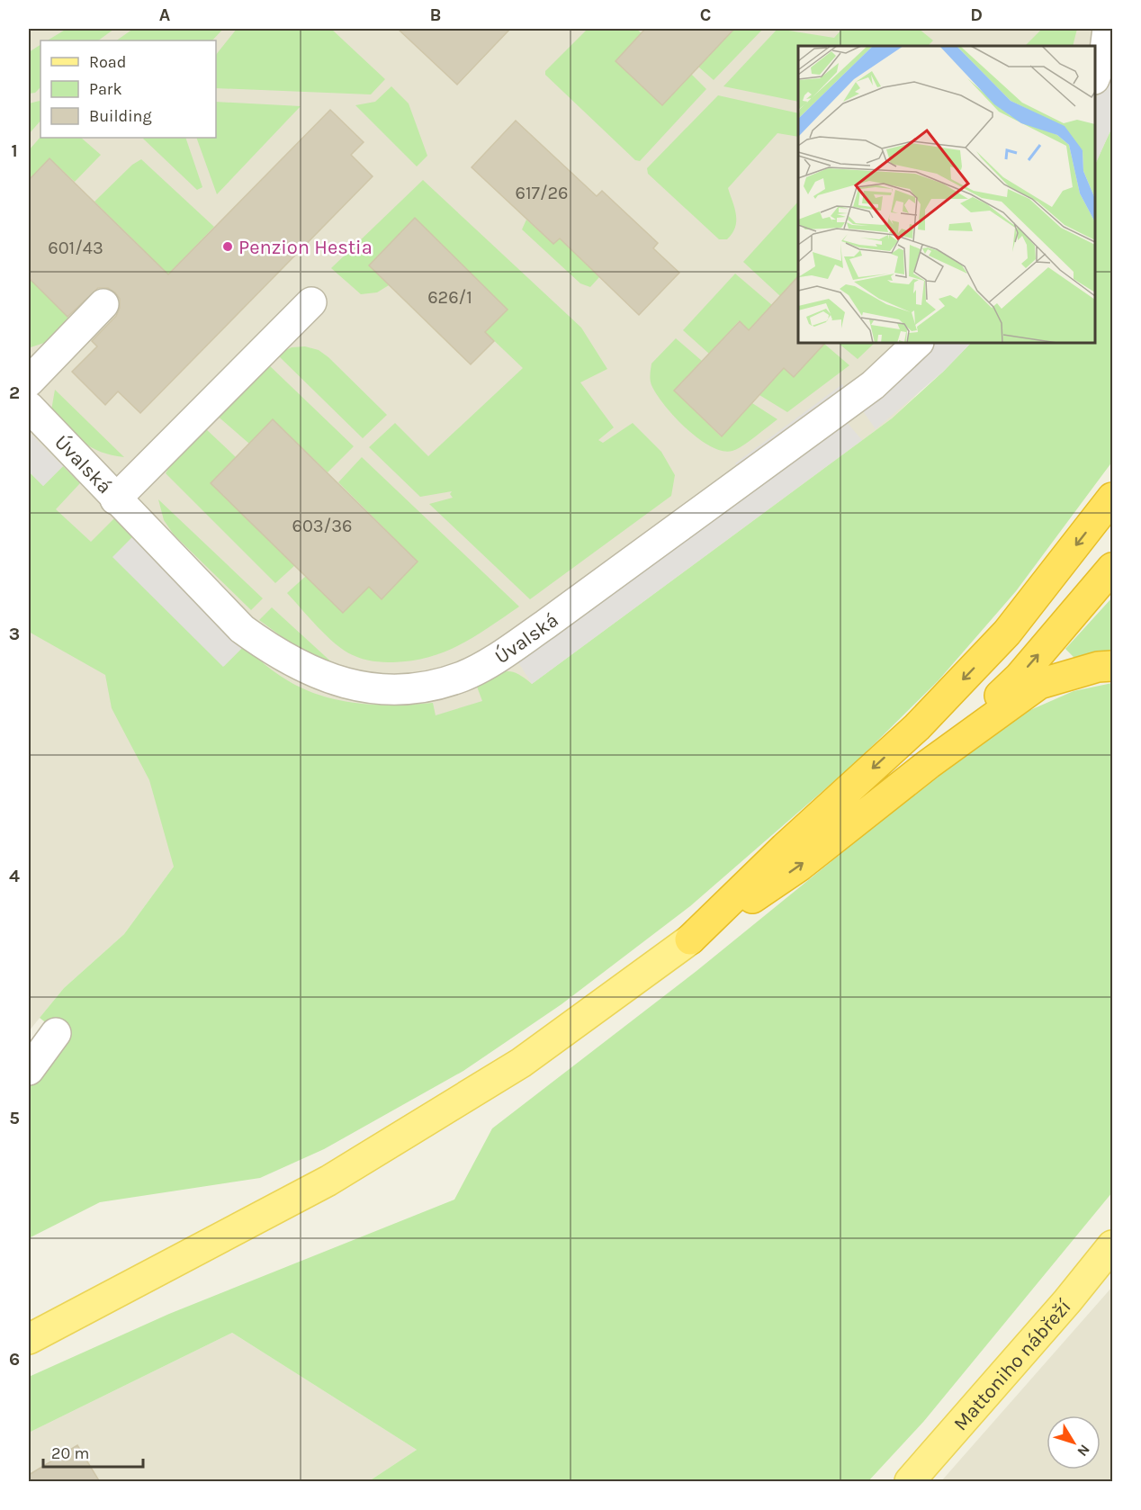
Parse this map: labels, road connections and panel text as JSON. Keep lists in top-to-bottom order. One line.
{"streets":{"main road":["Mattoniho nábřeží"],"street":["Úvalská"]},"places":["Penzion Hestia"],"house_numbers":["617/26","601/43","626/1","603/36"],"legend":["Road","Park","Building"],"scale_bar":"20 m","north":"bottom right","grid":{"columns":["A","B","C","D"],"rows":["1","2","3","4","5","6"]}}
